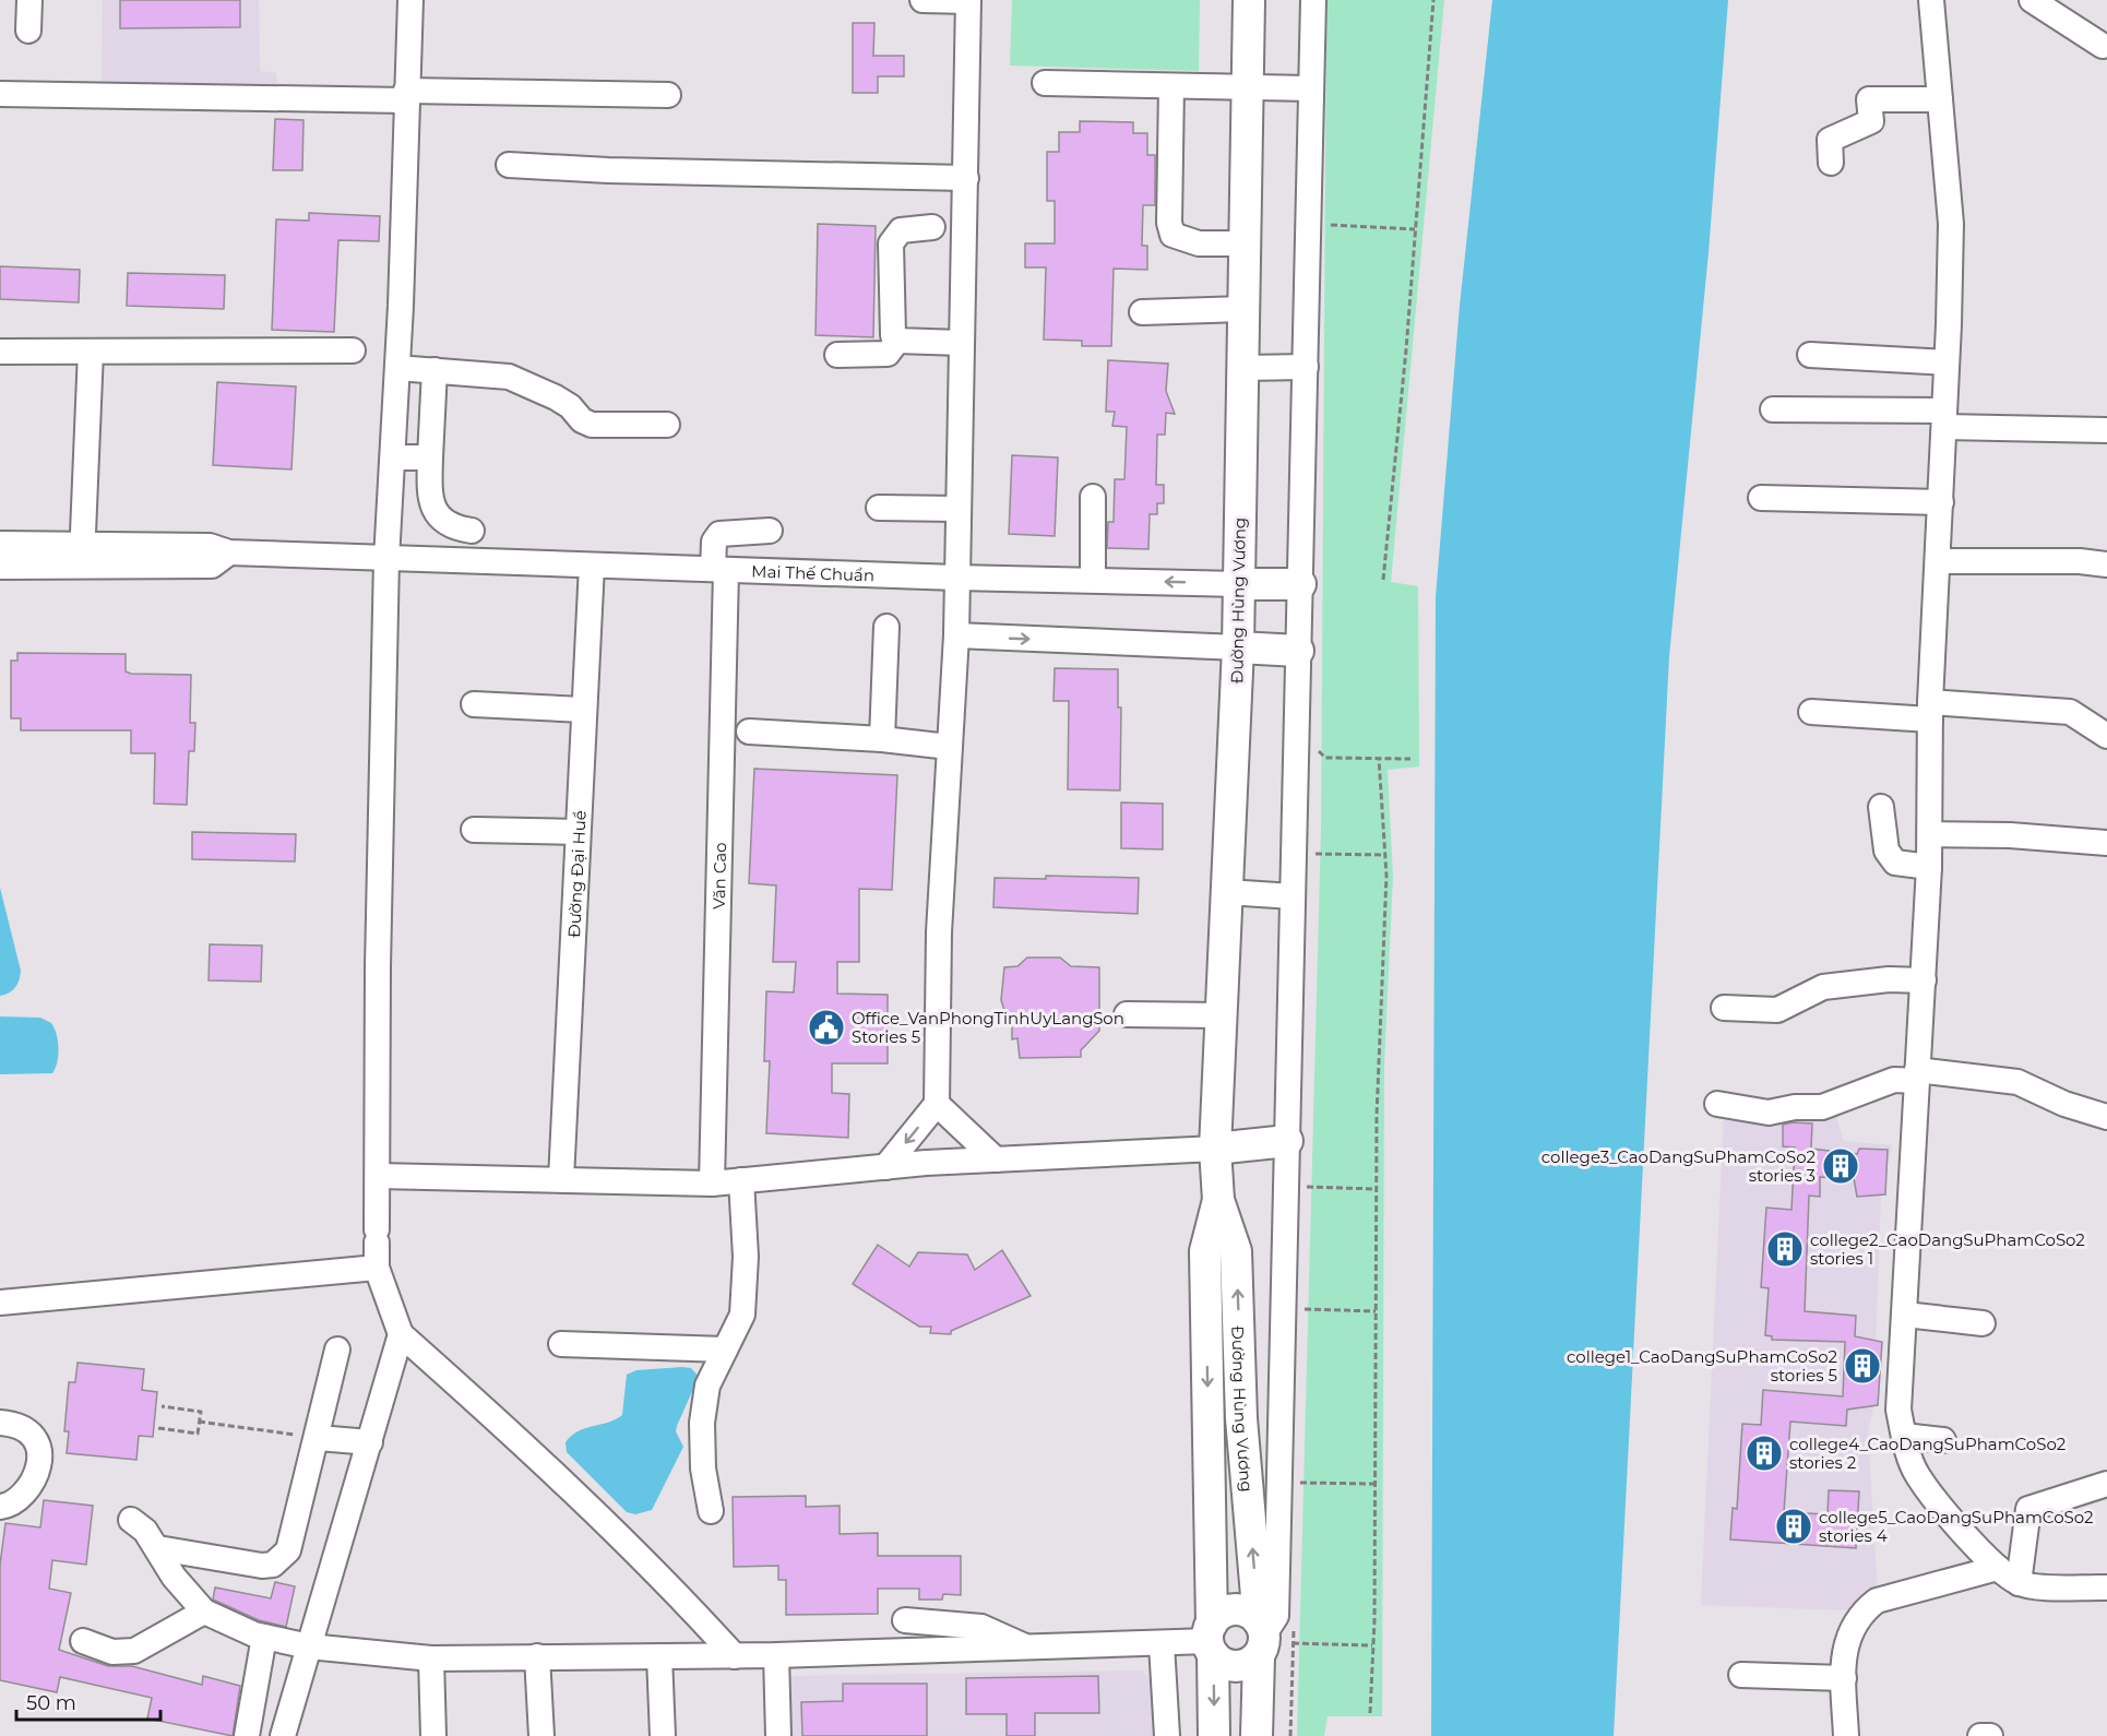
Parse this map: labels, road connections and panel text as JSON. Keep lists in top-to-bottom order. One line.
{"streets":{"main road":["Đường Hùng Vương"],"street":["Mai Thế Chuẩn","Đường Đại Huề","Văn Cao"]},"crossings":[["Mai Thế Chuẩn","Đường Hùng Vương"],["Mai Thế Chuẩn","Đường Đại Huề"],["Mai Thế Chuẩn","Văn Cao"]],"places":{"public building":["Office_VanPhongTinhUyLangSon Stories 5"],"building":["college3_CaoDangSuPhamCoSo2 stories 3","college2_CaoDangSuPhamCoSo2 stories 1","college1_CaoDangSuPhamCoSo2 stories 5","college4_CaoDangSuPhamCoSo2 stories 2","college5_CaoDangSuPhamCoSo2 stories 4"]},"scale_bar":"50 m"}
